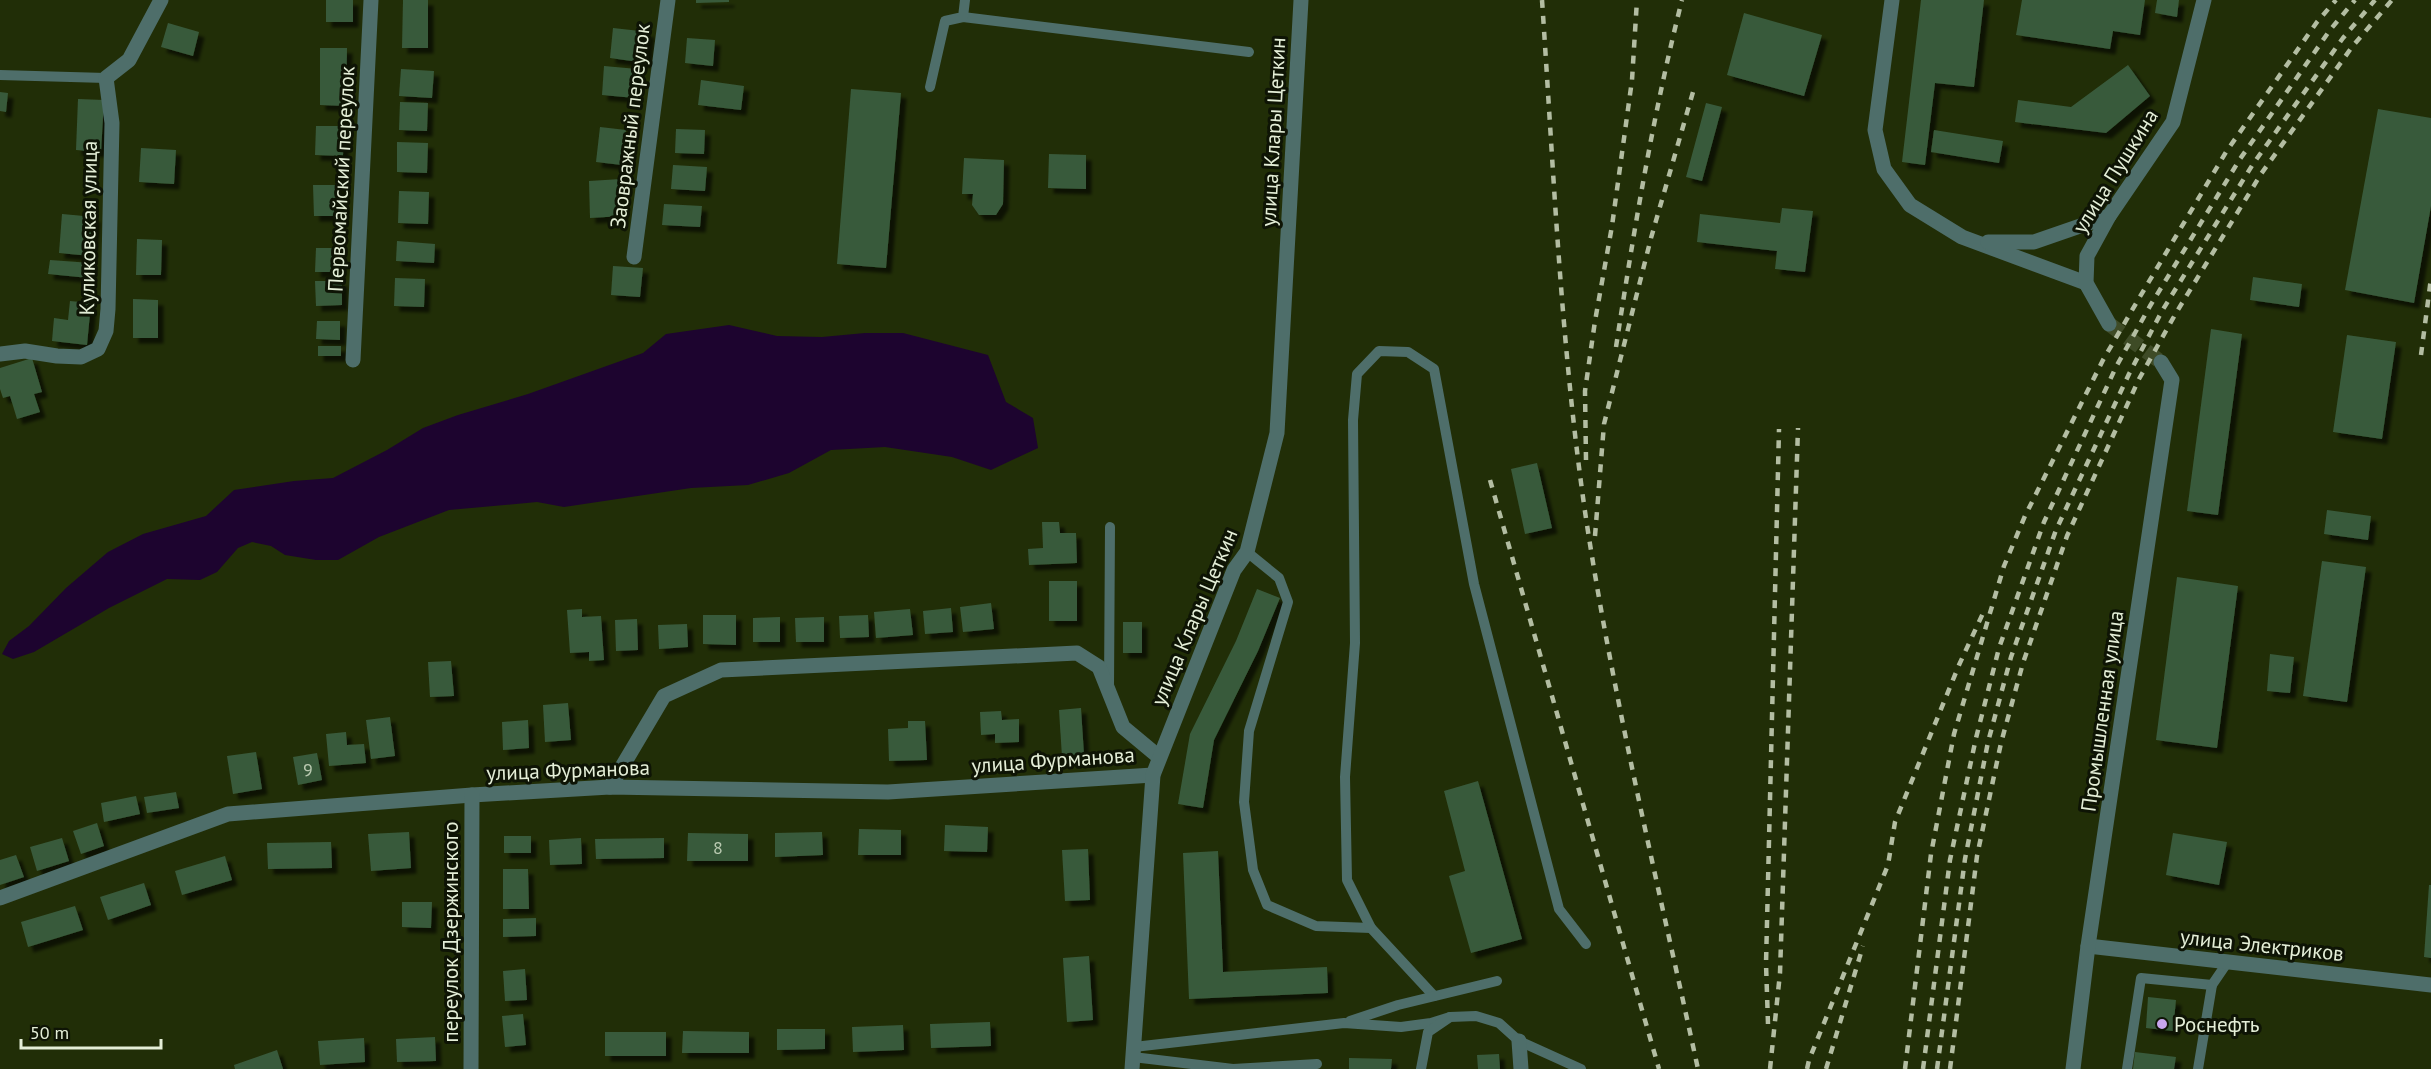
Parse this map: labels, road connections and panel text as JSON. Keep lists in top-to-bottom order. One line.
{"streets":{"street":["Заовражный переулок","улица Клары Цеткин","улица Пушкина","Первомайский переулок","Куликовская улица","Промышленная улица","улица Фурманова","переулок Дзержинского","улица Электриков"]},"crossings":[["улица Клары Цеткин","улица Фурманова"],["Промышленная улица","улица Электриков"],["улица Фурманова","переулок Дзержинского"]],"places":["Роснефть"],"house_numbers":["9","8"],"scale_bar":"50 m"}
